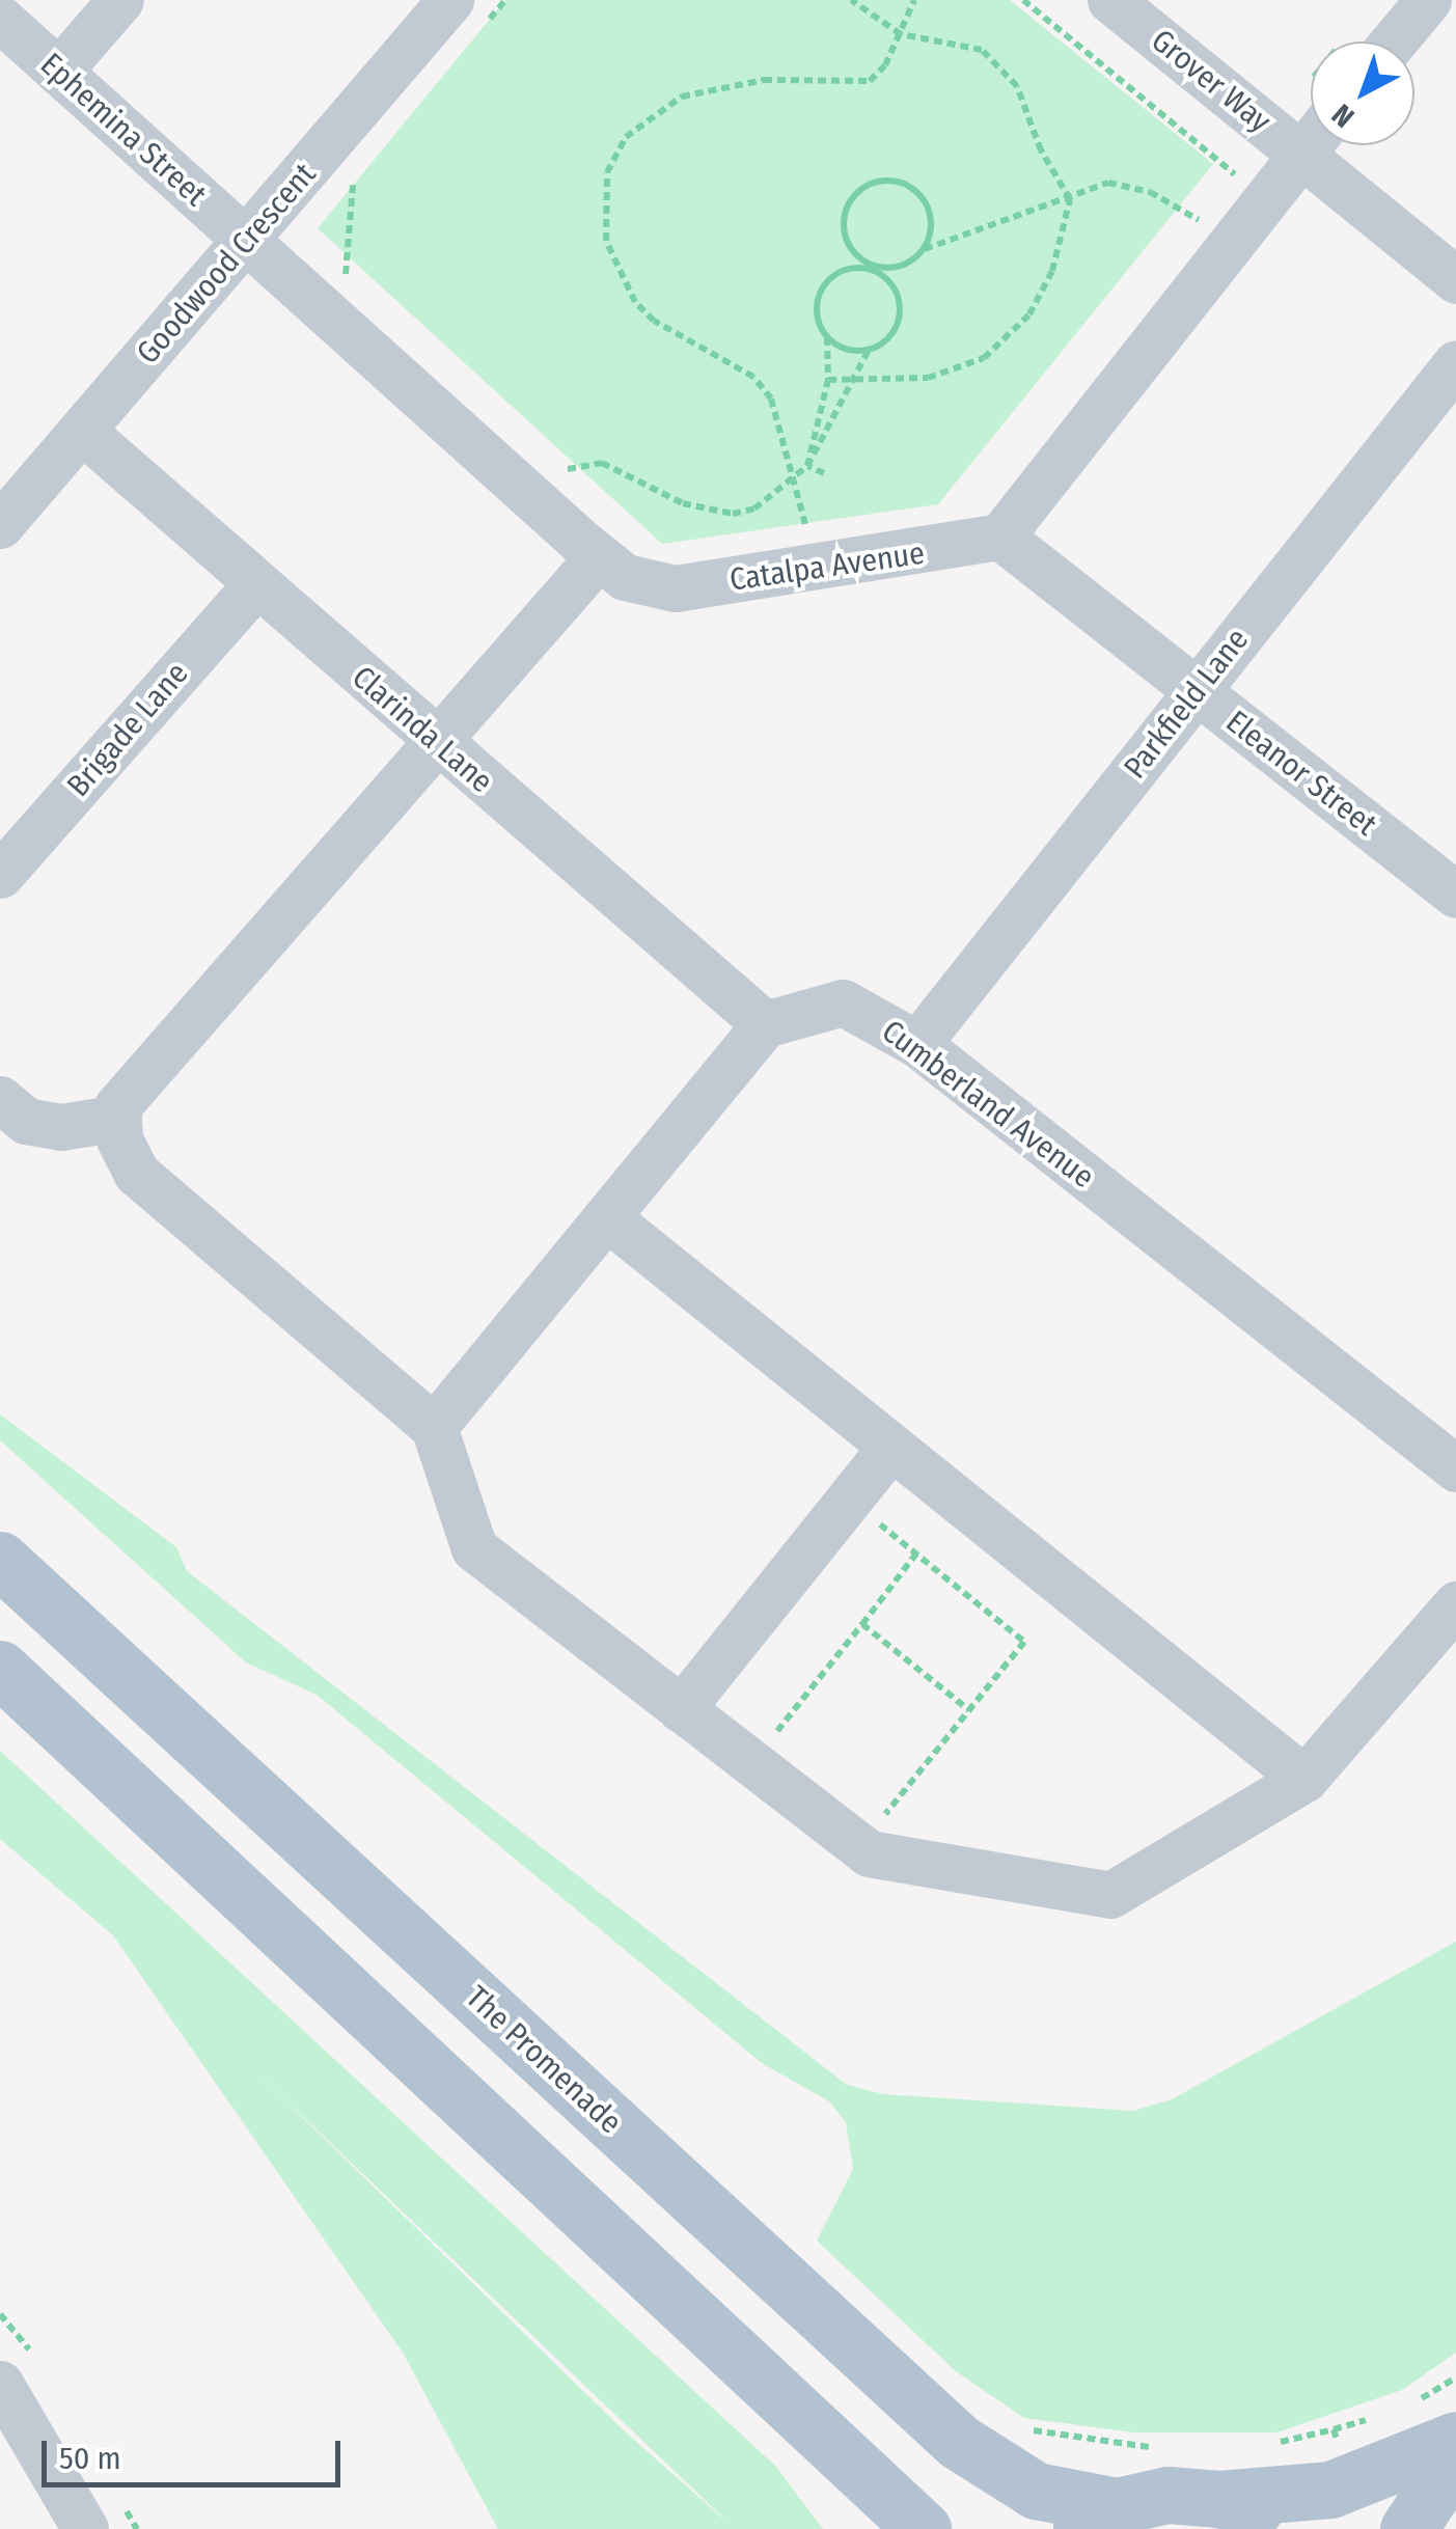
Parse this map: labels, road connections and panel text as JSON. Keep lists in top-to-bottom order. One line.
{"streets":{"main road":["The Promenade"],"street":["Grover Way","Ephemina Street","Goodwood Crescent","Catalpa Avenue","Parkfield Lane","Brigade Lane","Clarinda Lane","Eleanor Street","Cumberland Avenue"]},"crossings":[["Ephemina Street","Goodwood Crescent"],["Ephemina Street","Catalpa Avenue"],["Goodwood Crescent","Catalpa Avenue"],["Goodwood Crescent","Clarinda Lane"],["Catalpa Avenue","Eleanor Street"],["Parkfield Lane","Eleanor Street"],["Parkfield Lane","Cumberland Avenue"],["Brigade Lane","Clarinda Lane"],["Clarinda Lane","Cumberland Avenue"]],"scale_bar":"50 m","north":"bottom left"}
